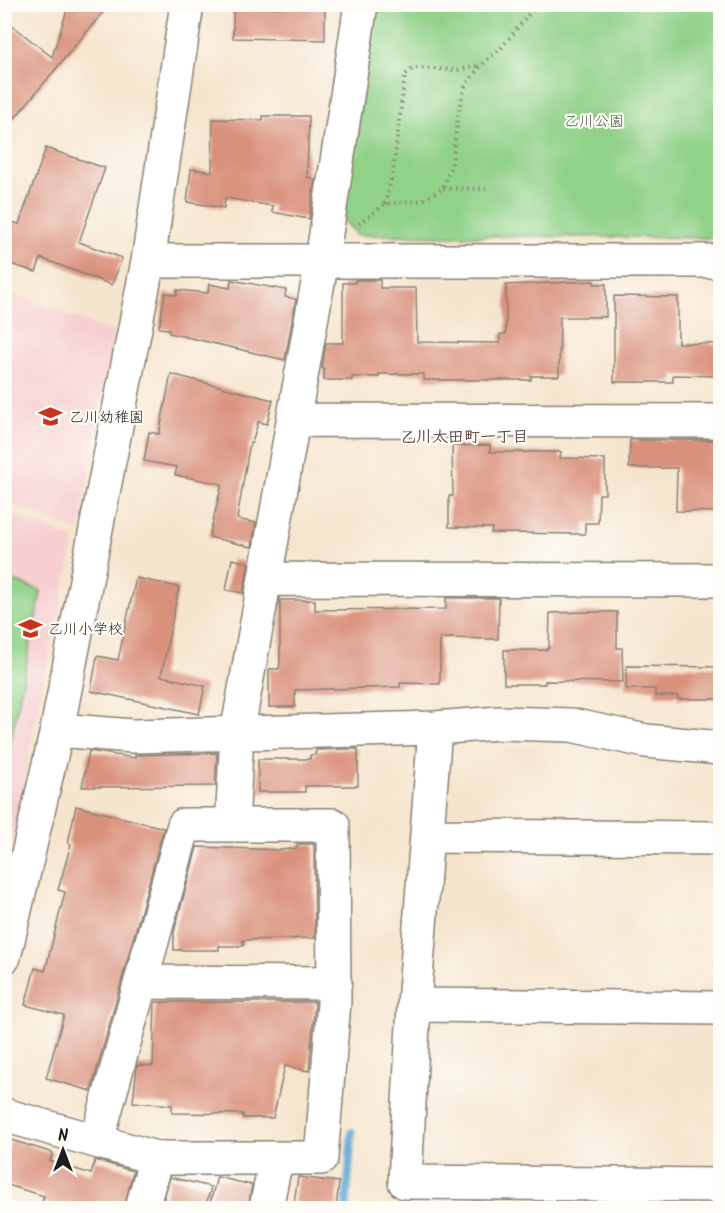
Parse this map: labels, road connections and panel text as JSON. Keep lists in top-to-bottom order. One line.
{"districts":["乙川太田町一丁目"],"parks":["乙川公園"],"places":{"school or university":["乙川幼稚園","乙川小学校"]},"north":"top"}
